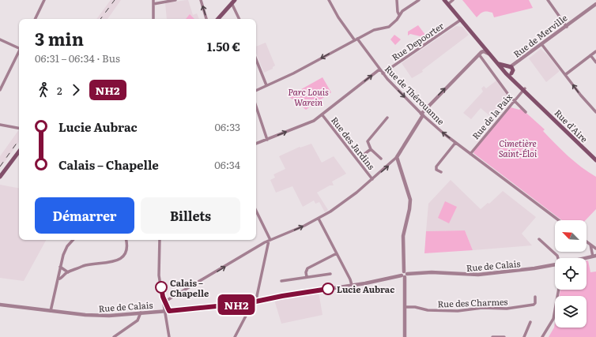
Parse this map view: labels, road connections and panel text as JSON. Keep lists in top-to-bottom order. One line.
{"streets":{"main road":["Rue d'Aire"],"street":["Rue de Merville","Rue Depoorter","Rue de Thérouanne","Rue de la Paix","Rue des Jardins","Rue de Calais","Rue des Charmes"]},"crossings":[["Rue de Merville","Rue d'Aire"],["Rue Depoorter","Rue de Thérouanne"],["Rue Depoorter","Rue d'Aire"],["Rue de Thérouanne","Rue de la Paix"],["Rue de la Paix","Rue d'Aire"]],"parks":["Parc Louis Warein","Cimetière Saint-Éloi"],"places":["Calais – Chapelle","Lucie Aubrac"],"lines":["bus line NH2"],"north":"top left","page":{"on_map":"NH2","heading":["3 min","06:31 – 06:34 · Bus","1.50 €"],"legs":["2","NH2"],"list":[{"name":"Lucie Aubrac","value":"06:33"},{"name":"Calais – Chapelle","value":"06:34"}],"buttons":["Démarrer","Billets"]}}
